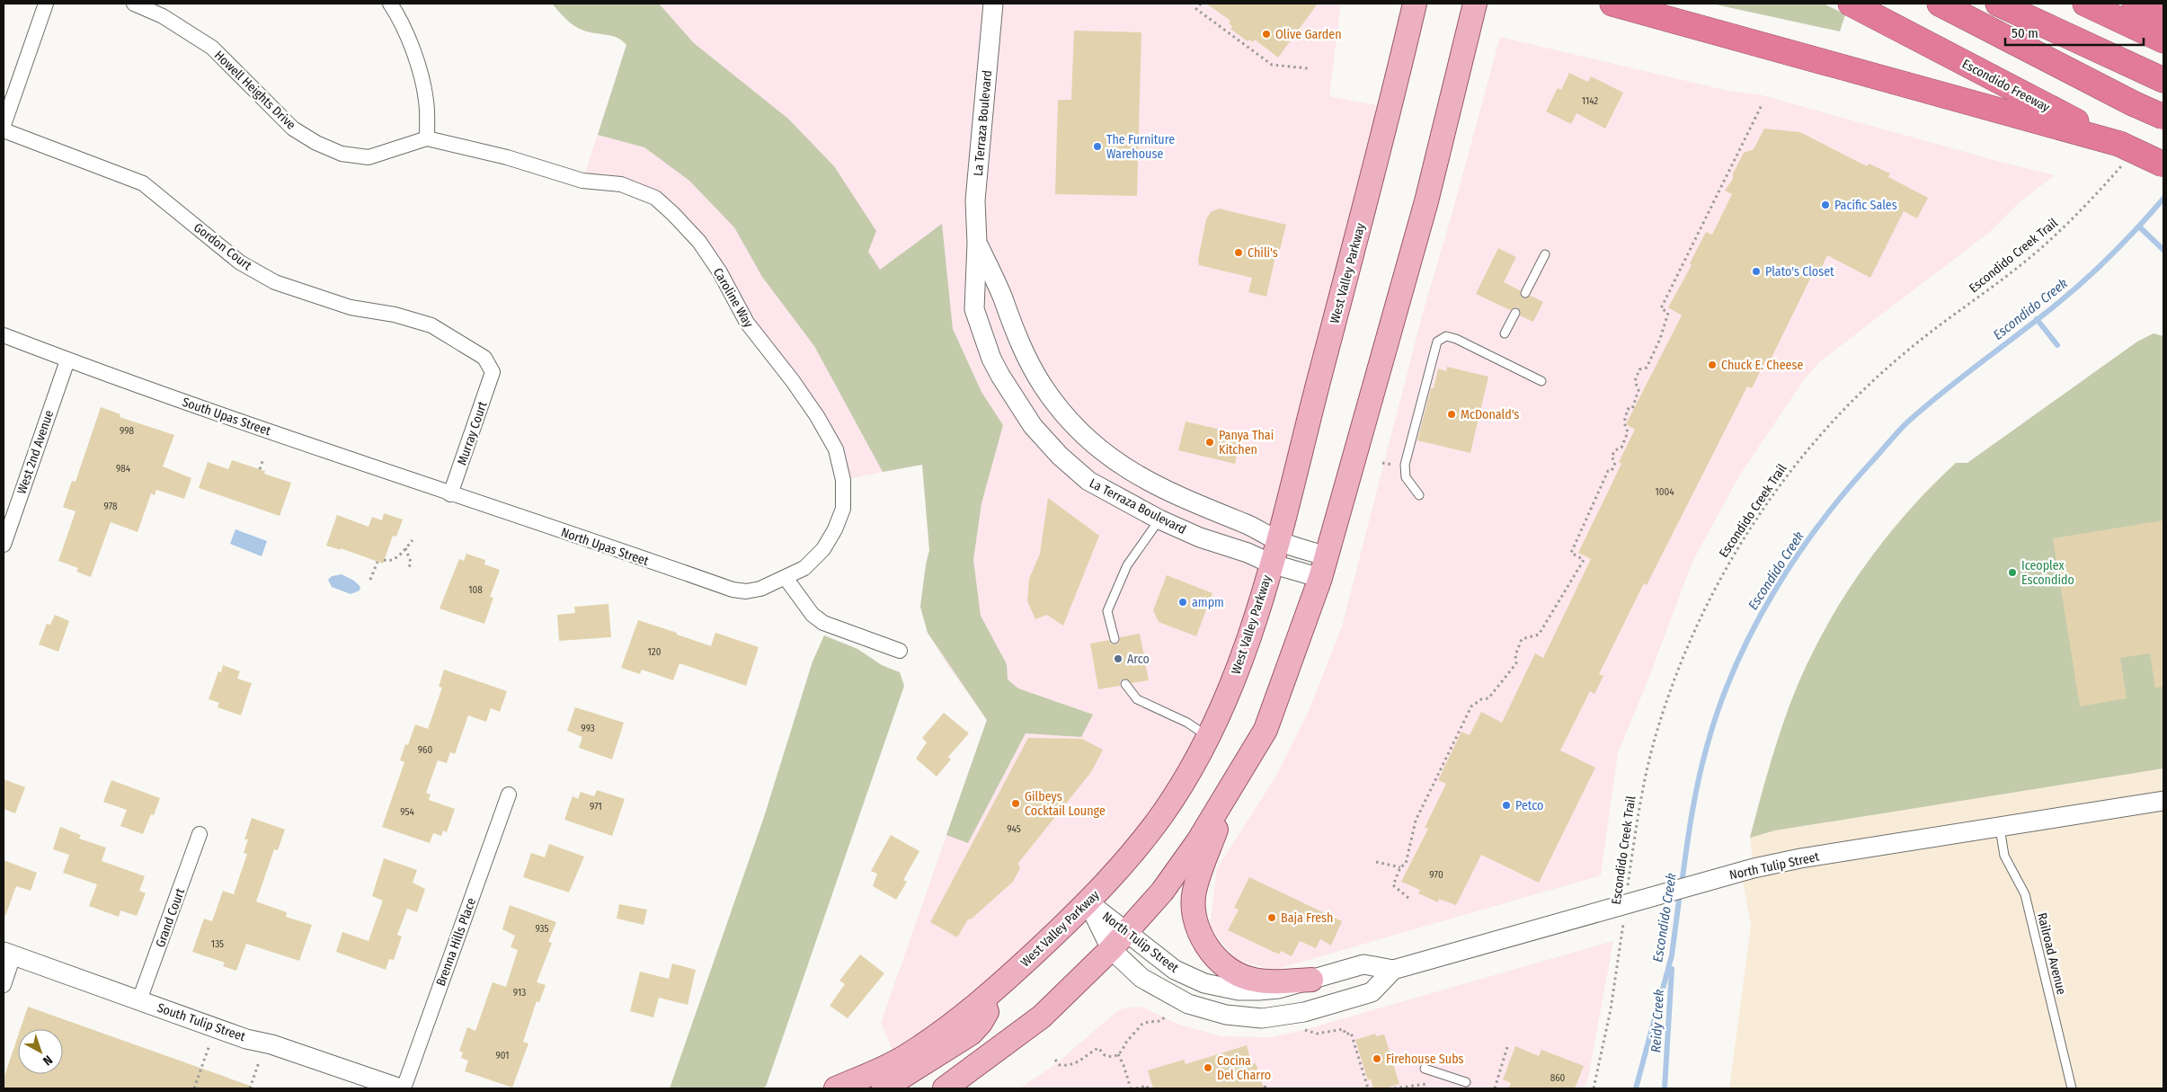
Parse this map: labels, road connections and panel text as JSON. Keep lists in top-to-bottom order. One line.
{"streets":{"highway":["Escondido Freeway"],"main road":["West Valley Parkway"],"street":["Howell Heights Drive","La Terraza Boulevard","Gordon Court","Caroline Way","South Upas Street","Murray Court","West 2nd Avenue","North Upas Street","North Tulip Street","Grand Court","Brenna Hills Place","South Tulip Street"],"lane":["Railroad Avenue"],"path":["Escondido Creek Trail"]},"crossings":[["Escondido Freeway","Escondido Creek Trail"],["Howell Heights Drive","Caroline Way"],["La Terraza Boulevard","West Valley Parkway"],["Gordon Court","Murray Court"],["Escondido Creek Trail","North Tulip Street"],["West Valley Parkway","North Tulip Street"],["Caroline Way","North Upas Street"],["South Upas Street","Murray Court"],["South Upas Street","West 2nd Avenue"],["South Upas Street","North Upas Street"],["Murray Court","North Upas Street"],["North Tulip Street","Railroad Avenue"],["Grand Court","South Tulip Street"]],"water":["Escondido Creek","Reidy Creek"],"places":["Olive Garden","The Furniture Warehouse","Pacific Sales","Chili's","Plato's Closet","Chuck E. Cheese","McDonald's","Panya Thai Kitchen","Iceoplex Escondido","ampm","Arco","Gilbeys Cocktail Lounge","Petco","Baja Fresh","Firehouse Subs","Cocina Del Charro"],"house_numbers":["1142","998","984","1004","978","108","120","993","960","971","954","945","970","935","135","913","901","860"],"scale_bar":"50 m","north":"bottom right"}
